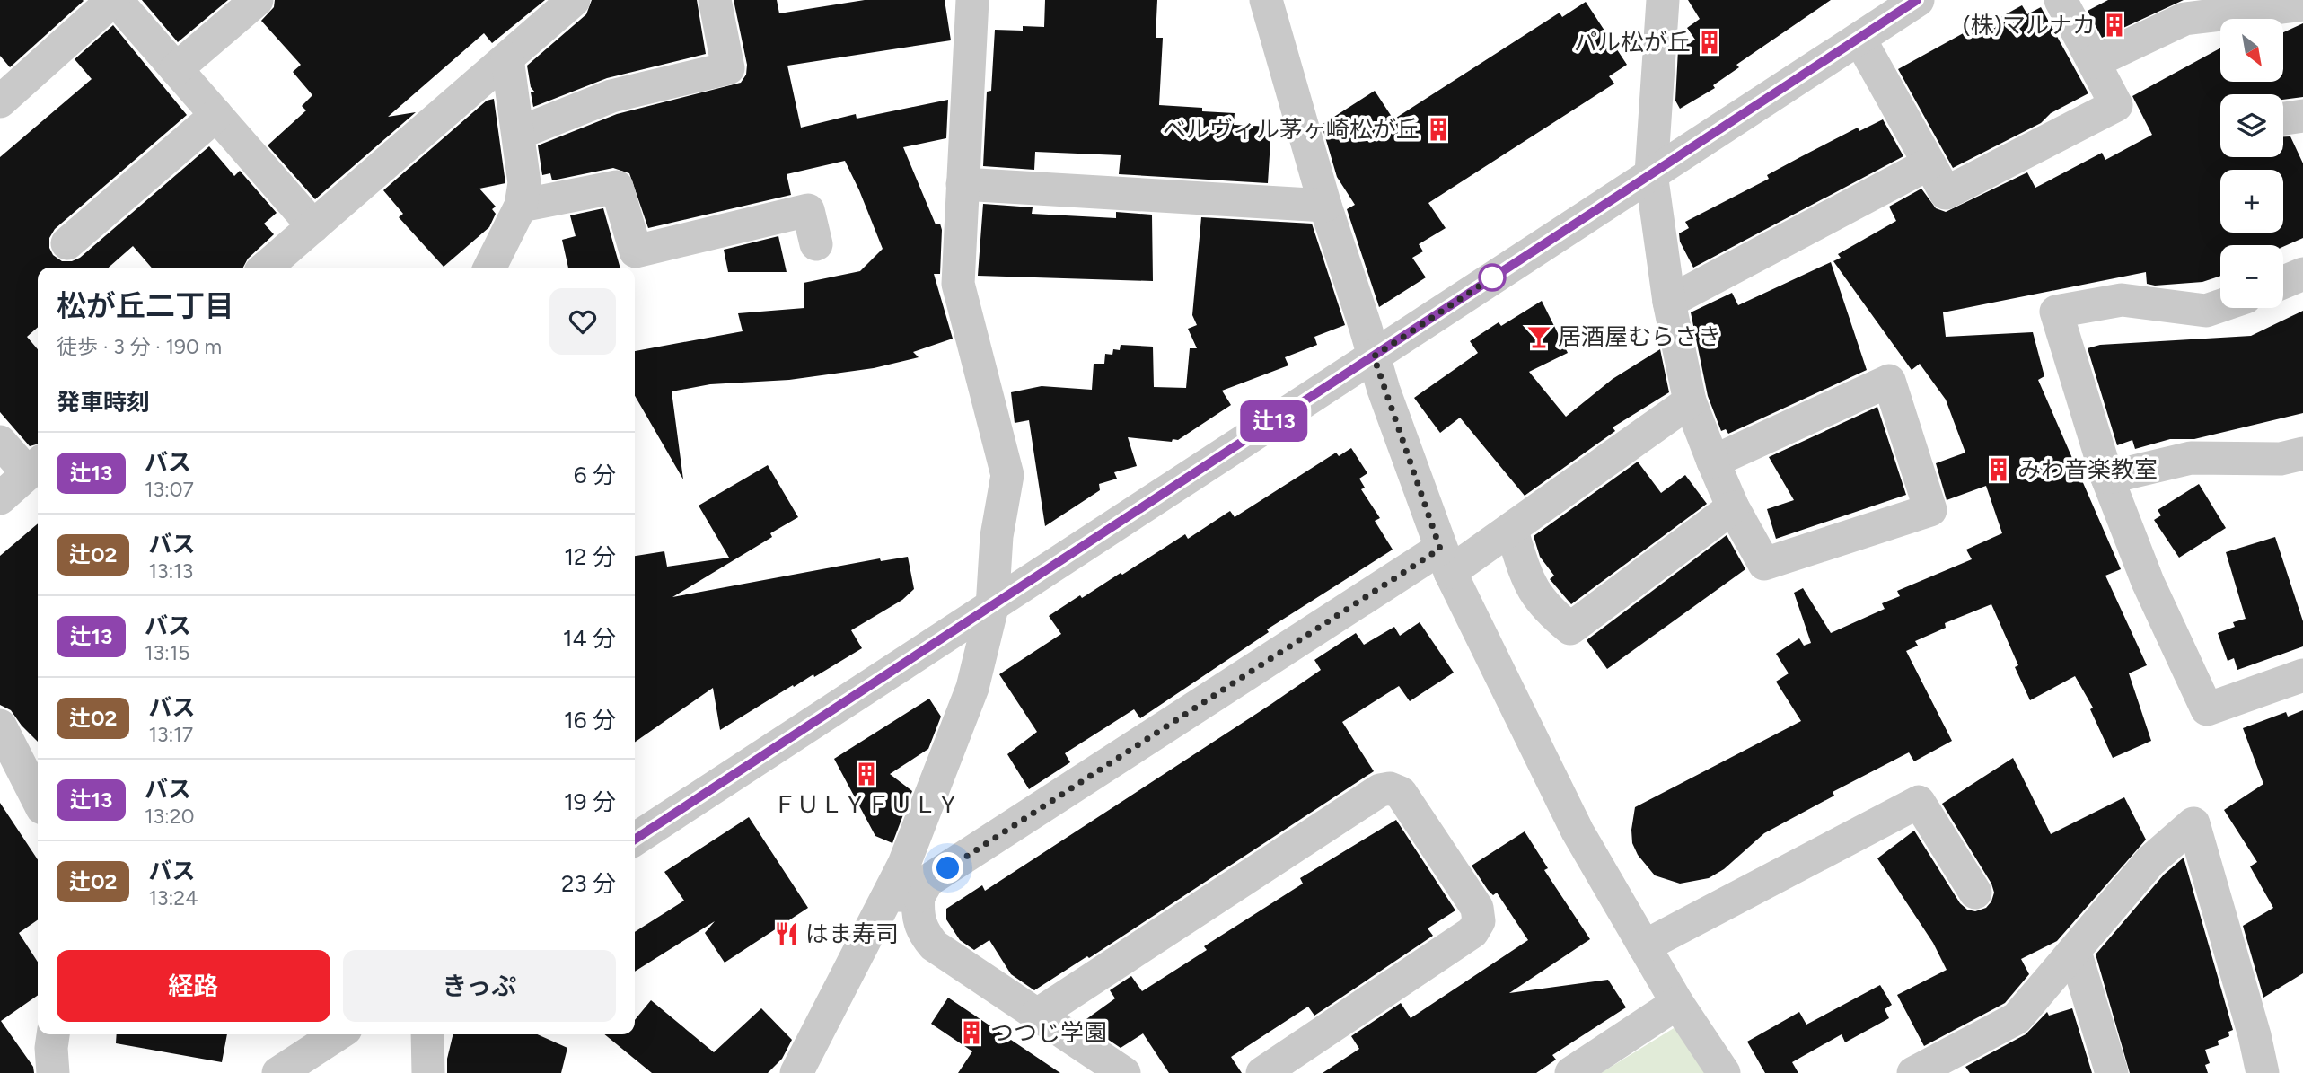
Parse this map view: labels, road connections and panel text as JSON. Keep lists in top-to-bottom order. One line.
{"places":{"building":["(株)マルナカ","パル松が丘","ベルヴィル茅ヶ崎松が丘","みわ音楽教室","ＦＵＬＹＦＵＬＹ","つつじ学園"],"bar":["居酒屋むらさき"],"restaurant":["はま寿司"]},"lines":["bus line 辻13"],"north":"bottom right","page":{"on_map":"辻13","map_buttons":["+","−"],"heading":[["松が丘二丁目","徒歩 · 3 分 · 190 m"],"発車時刻"],"list":[{"mark":"辻13","name":"バス","note":"13:07","value":"6 分"},{"mark":"辻02","name":"バス","note":"13:13","value":"12 分"},{"mark":"辻13","name":"バス","note":"13:15","value":"14 分"},{"mark":"辻02","name":"バス","note":"13:17","value":"16 分"},{"mark":"辻13","name":"バス","note":"13:20","value":"19 分"},{"mark":"辻02","name":"バス","note":"13:24","value":"23 分"}],"buttons":["経路","きっぷ"]}}
